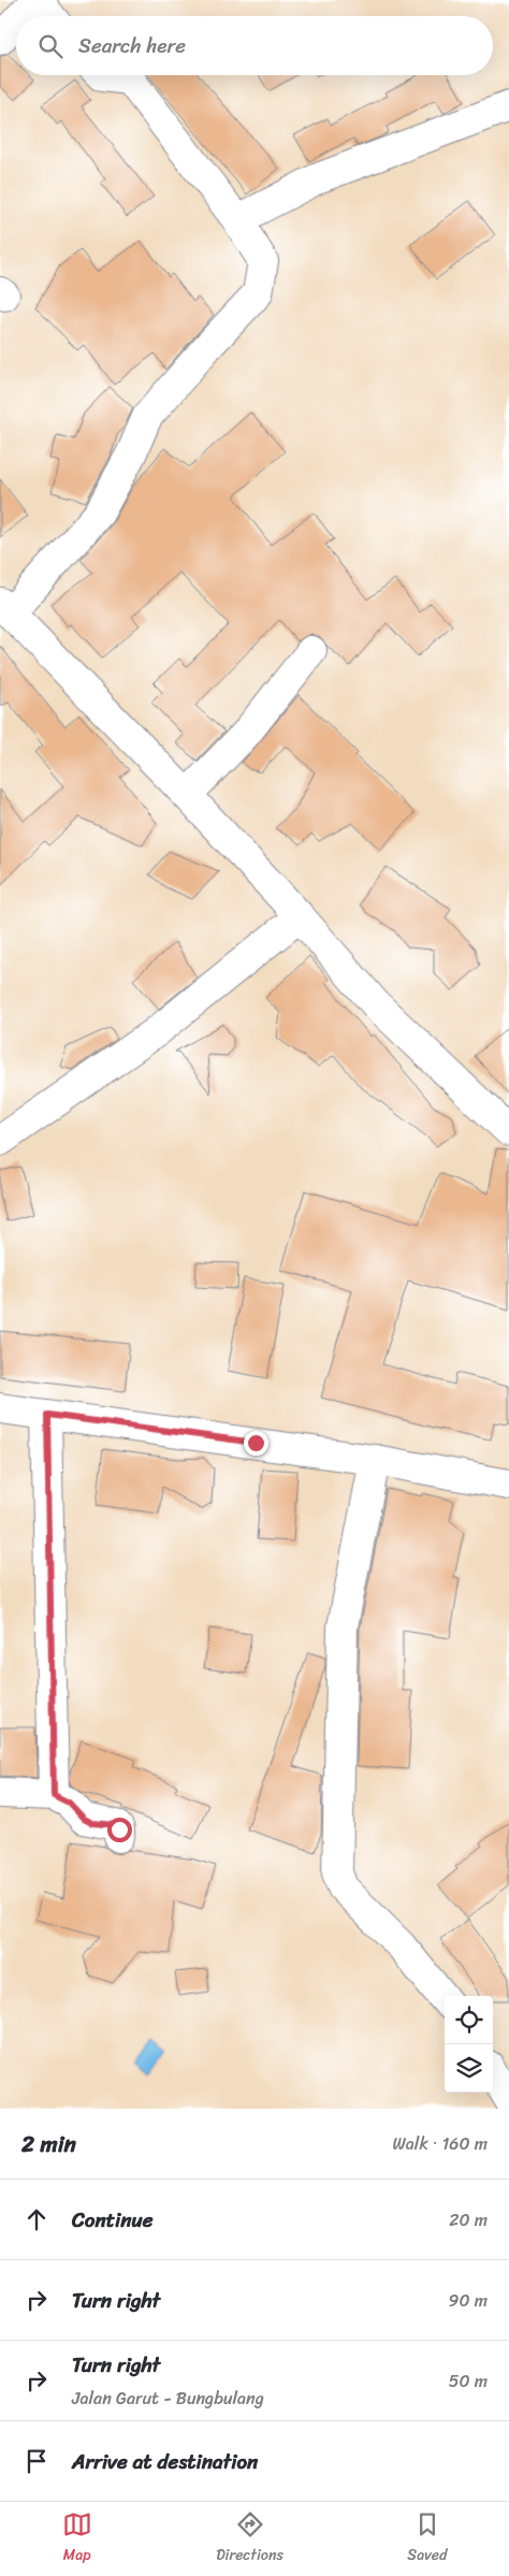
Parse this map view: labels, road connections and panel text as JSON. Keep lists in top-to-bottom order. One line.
{"page":{"search":"Search here","heading":["2 min","Walk · 160 m"],"list":[["Continue","20 m"],["Turn right","90 m"],["Turn right","Jalan Garut - Bungbulang","50 m"],"Arrive at destination"],"nav":["Map","Directions","Saved"]}}
